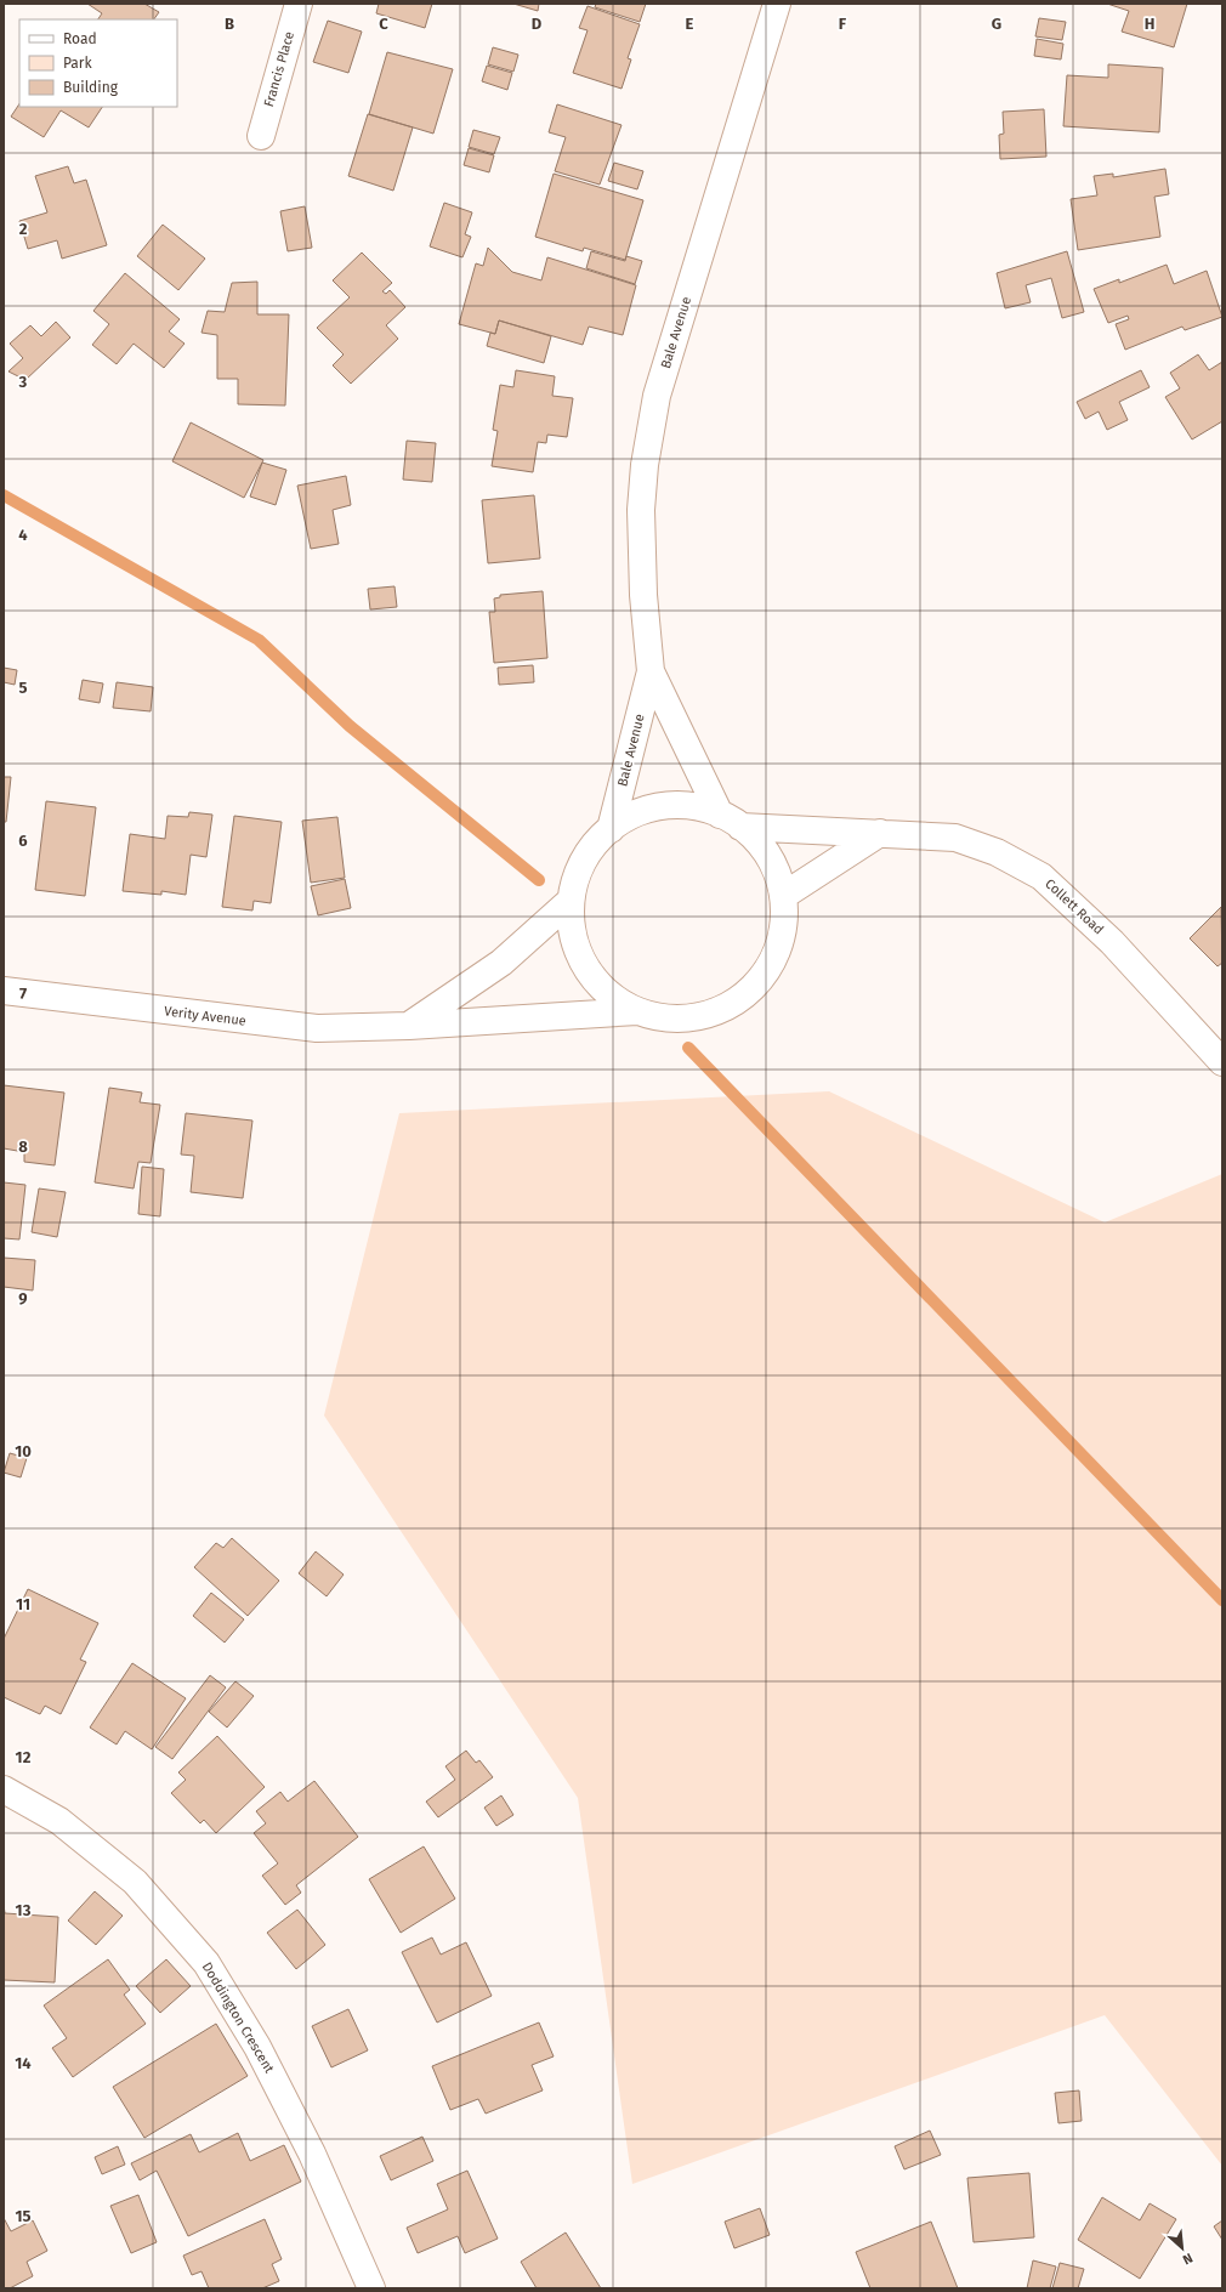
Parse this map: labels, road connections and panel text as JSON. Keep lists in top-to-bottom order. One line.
{"streets":{"street":["Francis Place","Bale Avenue","Collett Road","Verity Avenue","Doddington Crescent"]},"crossings":[["Bale Avenue","Collett Road"]],"legend":["Road","Park","Building"],"north":"bottom right","grid":{"columns":["B","C","D","E","F","G","H"],"rows":["2","3","4","5","6","7","8","9","10","11","12","13","14","15"]}}
